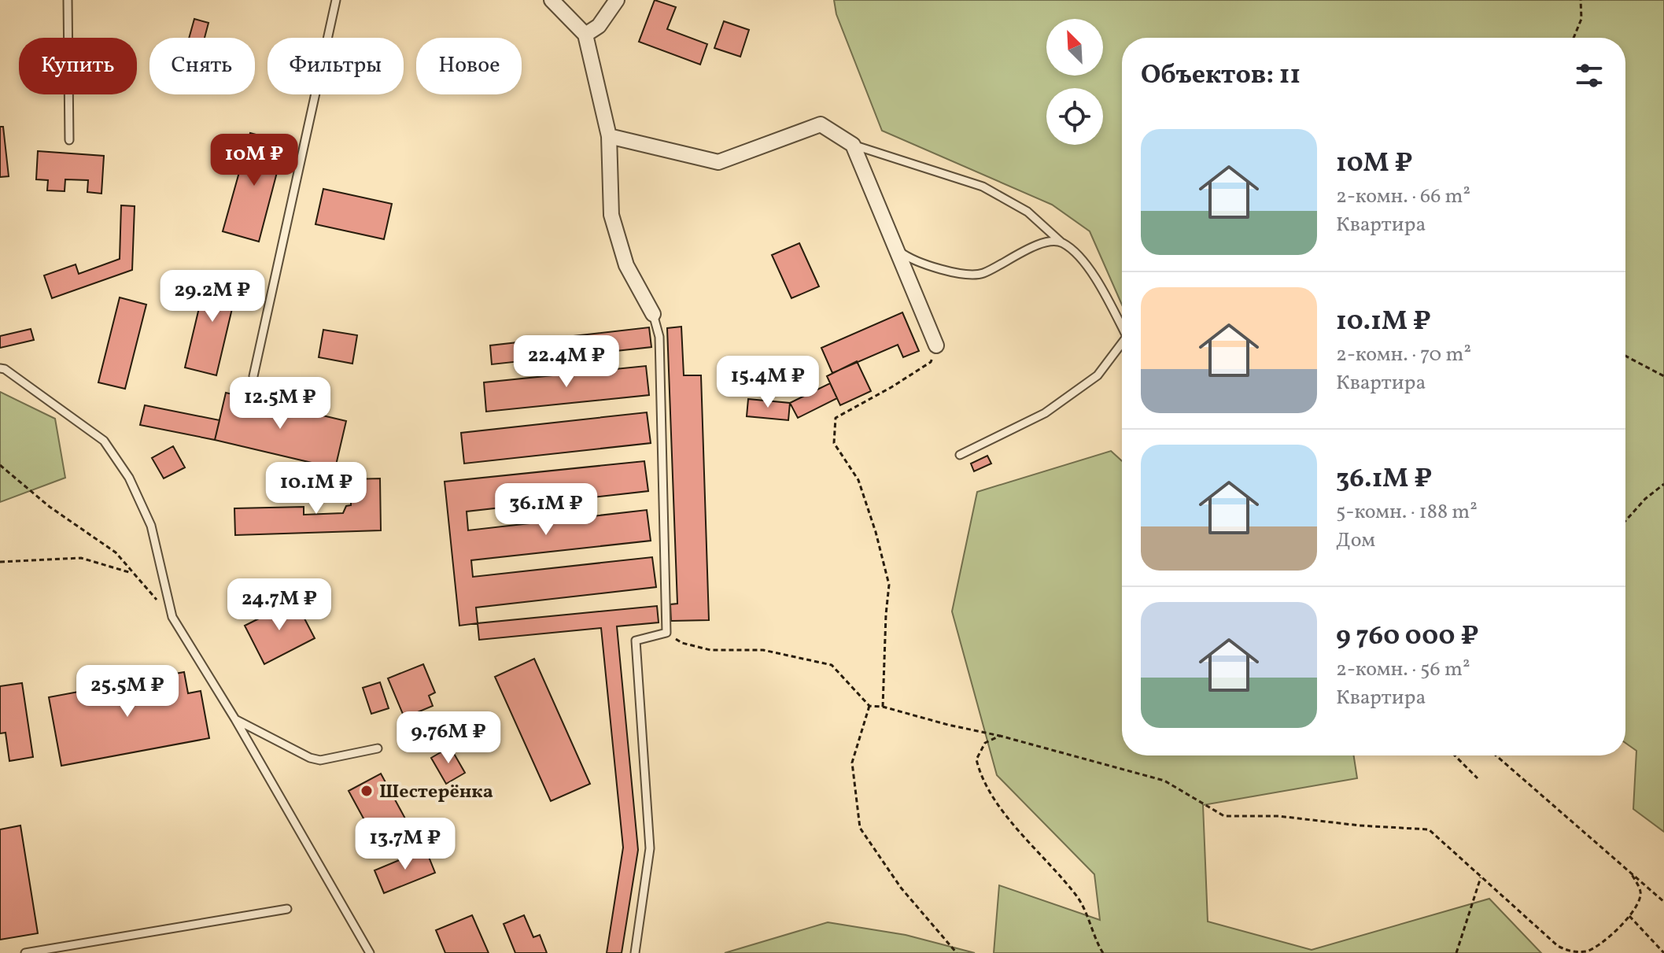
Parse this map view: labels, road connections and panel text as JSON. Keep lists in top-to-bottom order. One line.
{"places":["Шестерёнка"],"north":"top left","page":{"chip":["Купить","Снять","Фильтры","Новое"],"heading":"Объектов: 11","list":[{"name":"10M ₽","note":"2-комн. · 66 m² · Квартира"},{"name":"10.1M ₽","note":"2-комн. · 70 m² · Квартира"},{"name":"36.1M ₽","note":"5-комн. · 188 m² · Дом"},{"name":"9 760 000 ₽","note":"2-комн. · 56 m² · Квартира"}],"price":["10M ₽","29.2M ₽","22.4M ₽","15.4M ₽","12.5M ₽","10.1M ₽","36.1M ₽","24.7M ₽","25.5M ₽","9.76M ₽","13.7M ₽"]}}
